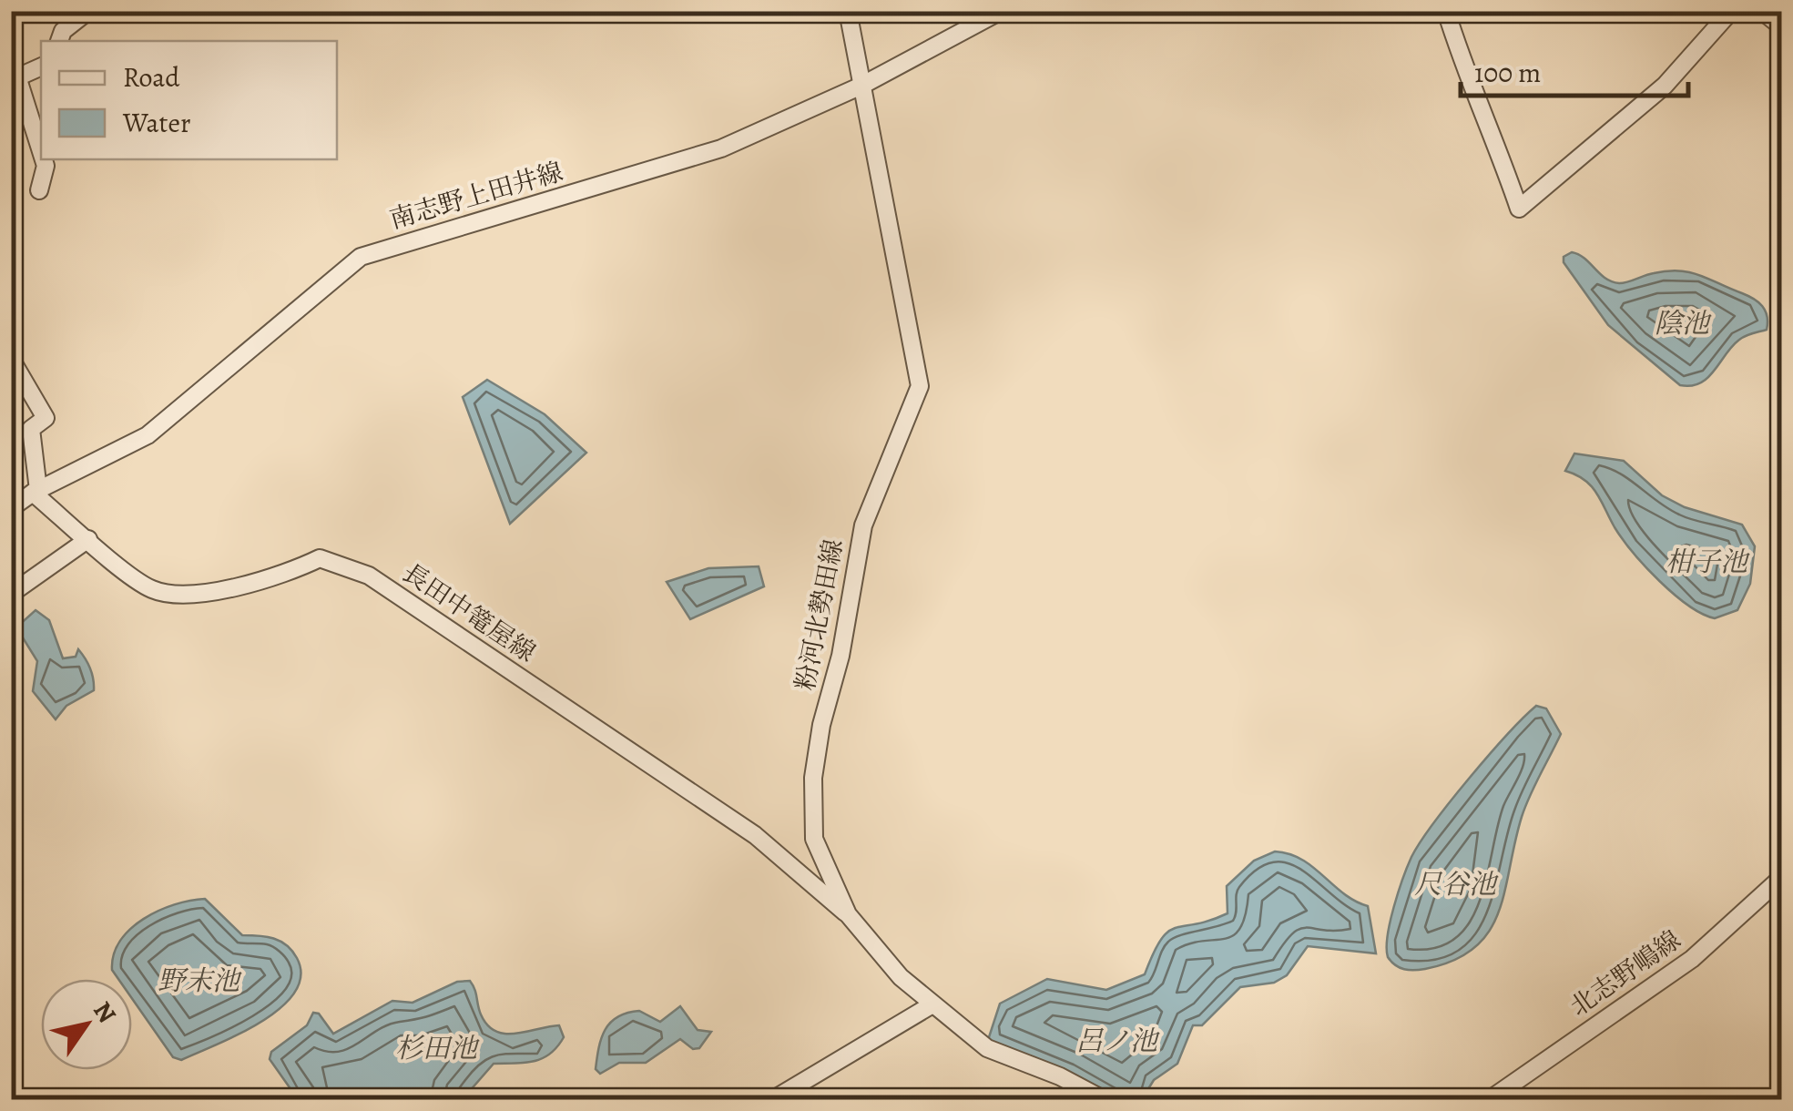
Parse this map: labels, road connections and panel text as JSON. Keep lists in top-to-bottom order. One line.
{"streets":{"street":["南志野上田井線","長田中篭屋線","粉河北勢田線","北志野嶋線"]},"crossings":[["南志野上田井線","長田中篭屋線"],["南志野上田井線","粉河北勢田線"],["長田中篭屋線","粉河北勢田線"]],"water":["陰池","柑子池","尺谷池","野末池","呂ノ池","杉田池"],"legend":["Road","Water"],"scale_bar":"100 m","north":"top right"}
